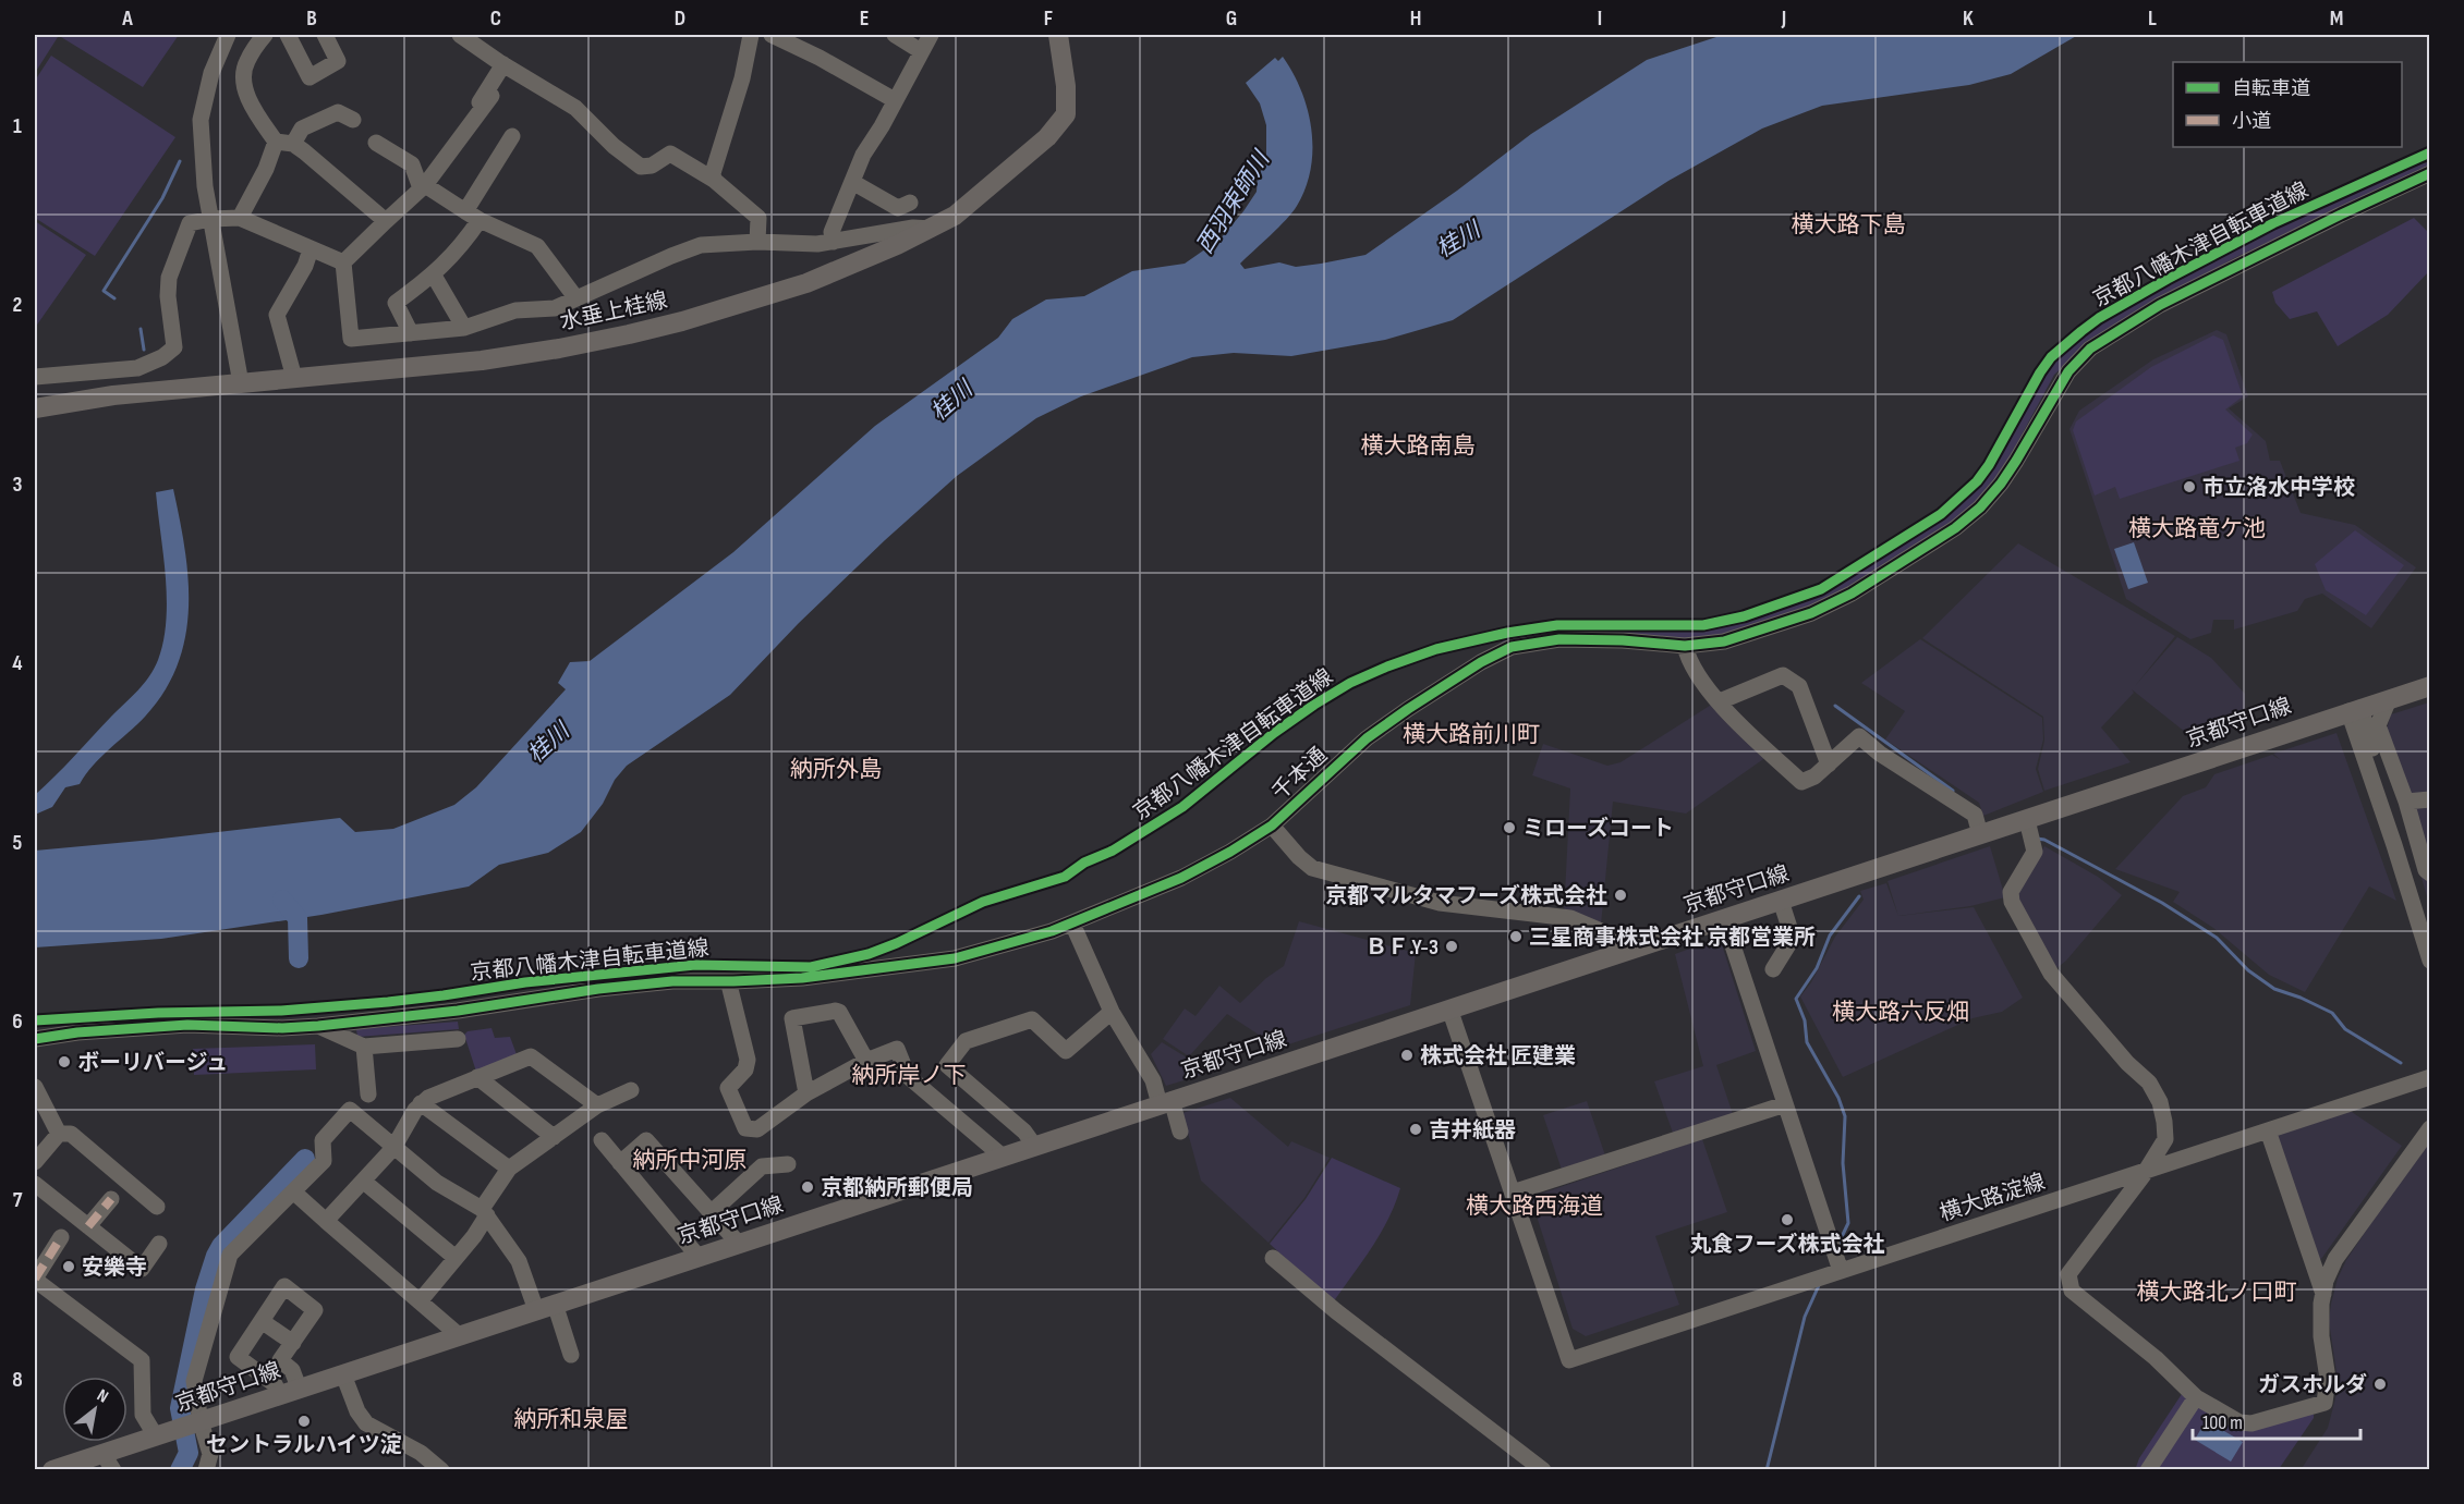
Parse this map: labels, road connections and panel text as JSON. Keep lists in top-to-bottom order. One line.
{"streets":{"main road":["水垂上桂線","京都守口線"],"street":["千本通","横大路淀線"],"cycle path":["京都八幡木津自転車道線"]},"districts":["横大路下島","横大路南島","横大路竜ケ池","横大路前川町","納所外島","横大路六反畑","納所岸ノ下","納所中河原","横大路西海道","横大路北ノ口町","納所和泉屋"],"water":["西羽束師川","桂川"],"places":["市立洛水中学校","ミローズコート","京都マルタマフーズ株式会社","三星商事株式会社 京都営業所","ＢＦ.Y-3","株式会社 匠建業","ボーリバージュ","吉井紙器","京都納所郵便局","丸食フーズ株式会社","安樂寺","ガスホルダ","セントラルハイツ淀"],"legend":["自転車道","小道"],"scale_bar":"100 m","north":"top right","grid":{"columns":["A","B","C","D","E","F","G","H","I","J","K","L","M"],"rows":["1","2","3","4","5","6","7","8"]}}
